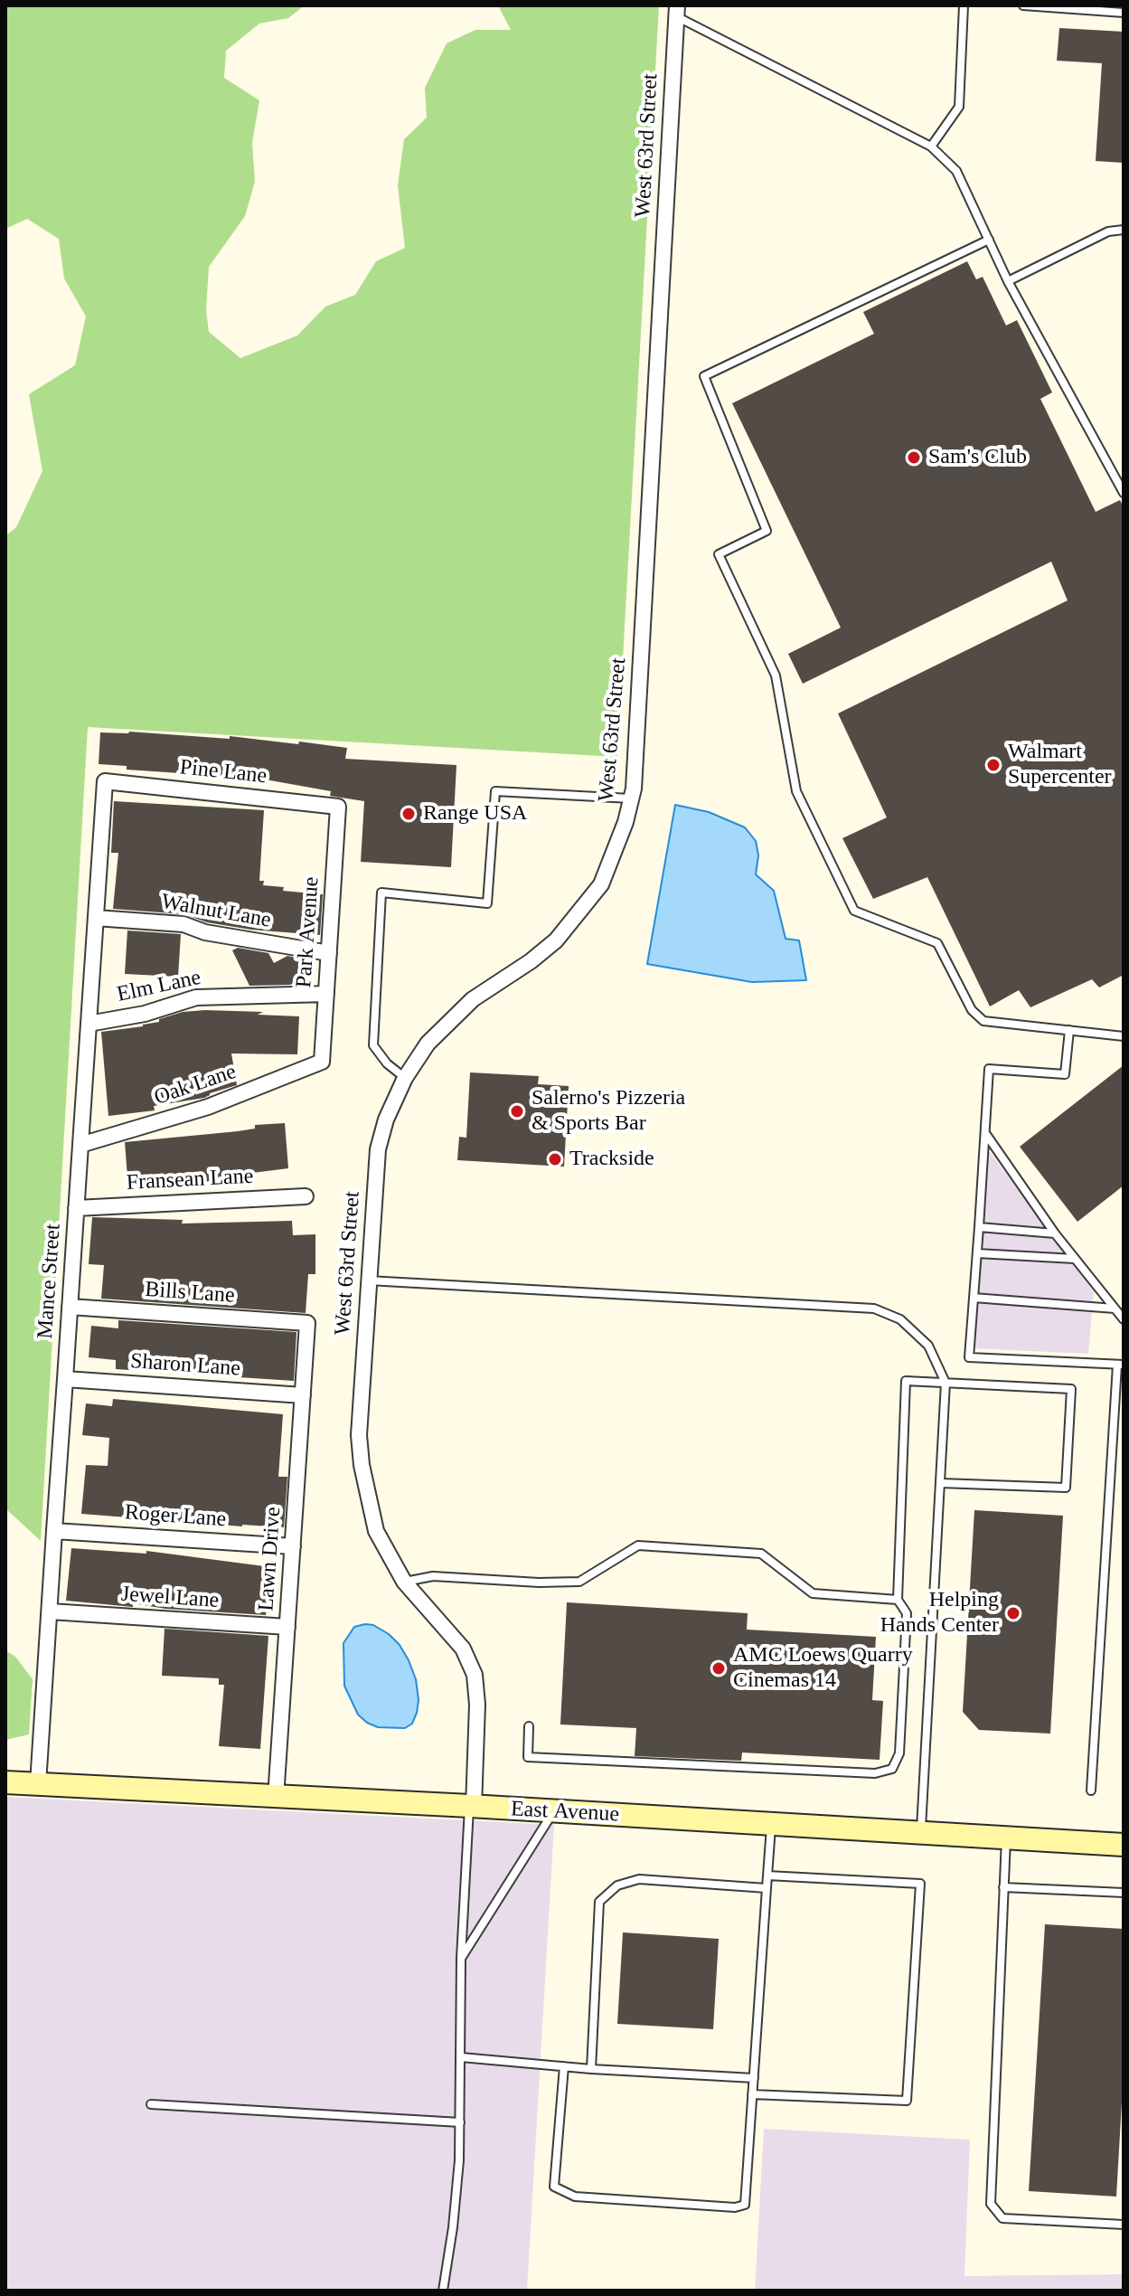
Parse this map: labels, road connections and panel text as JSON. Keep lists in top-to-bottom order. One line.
{"streets":{"street":["West 63rd Street","Pine Lane","Walnut Lane","Park Avenue","Elm Lane","Oak Lane","Fransean Lane","Mance Street","Bills Lane","Sharon Lane","Roger Lane","Lawn Drive","Jewel Lane","East Avenue"]},"crossings":[["West 63rd Street","East Avenue"],["Pine Lane","Park Avenue"],["Pine Lane","Mance Street"],["Walnut Lane","Park Avenue"],["Walnut Lane","Mance Street"],["Park Avenue","Elm Lane"],["Park Avenue","Oak Lane"],["Elm Lane","Mance Street"],["Oak Lane","Mance Street"],["Fransean Lane","Mance Street"],["Mance Street","Bills Lane"],["Mance Street","Sharon Lane"],["Mance Street","Roger Lane"],["Mance Street","Jewel Lane"],["Mance Street","East Avenue"],["Bills Lane","Lawn Drive"],["Sharon Lane","Lawn Drive"],["Roger Lane","Lawn Drive"],["Lawn Drive","Jewel Lane"],["Lawn Drive","East Avenue"]],"places":["Sam's Club","Walmart Supercenter","Range USA","Salerno's Pizzeria & Sports Bar","Trackside","Helping Hands Center","AMC Loews Quarry Cinemas 14"]}
